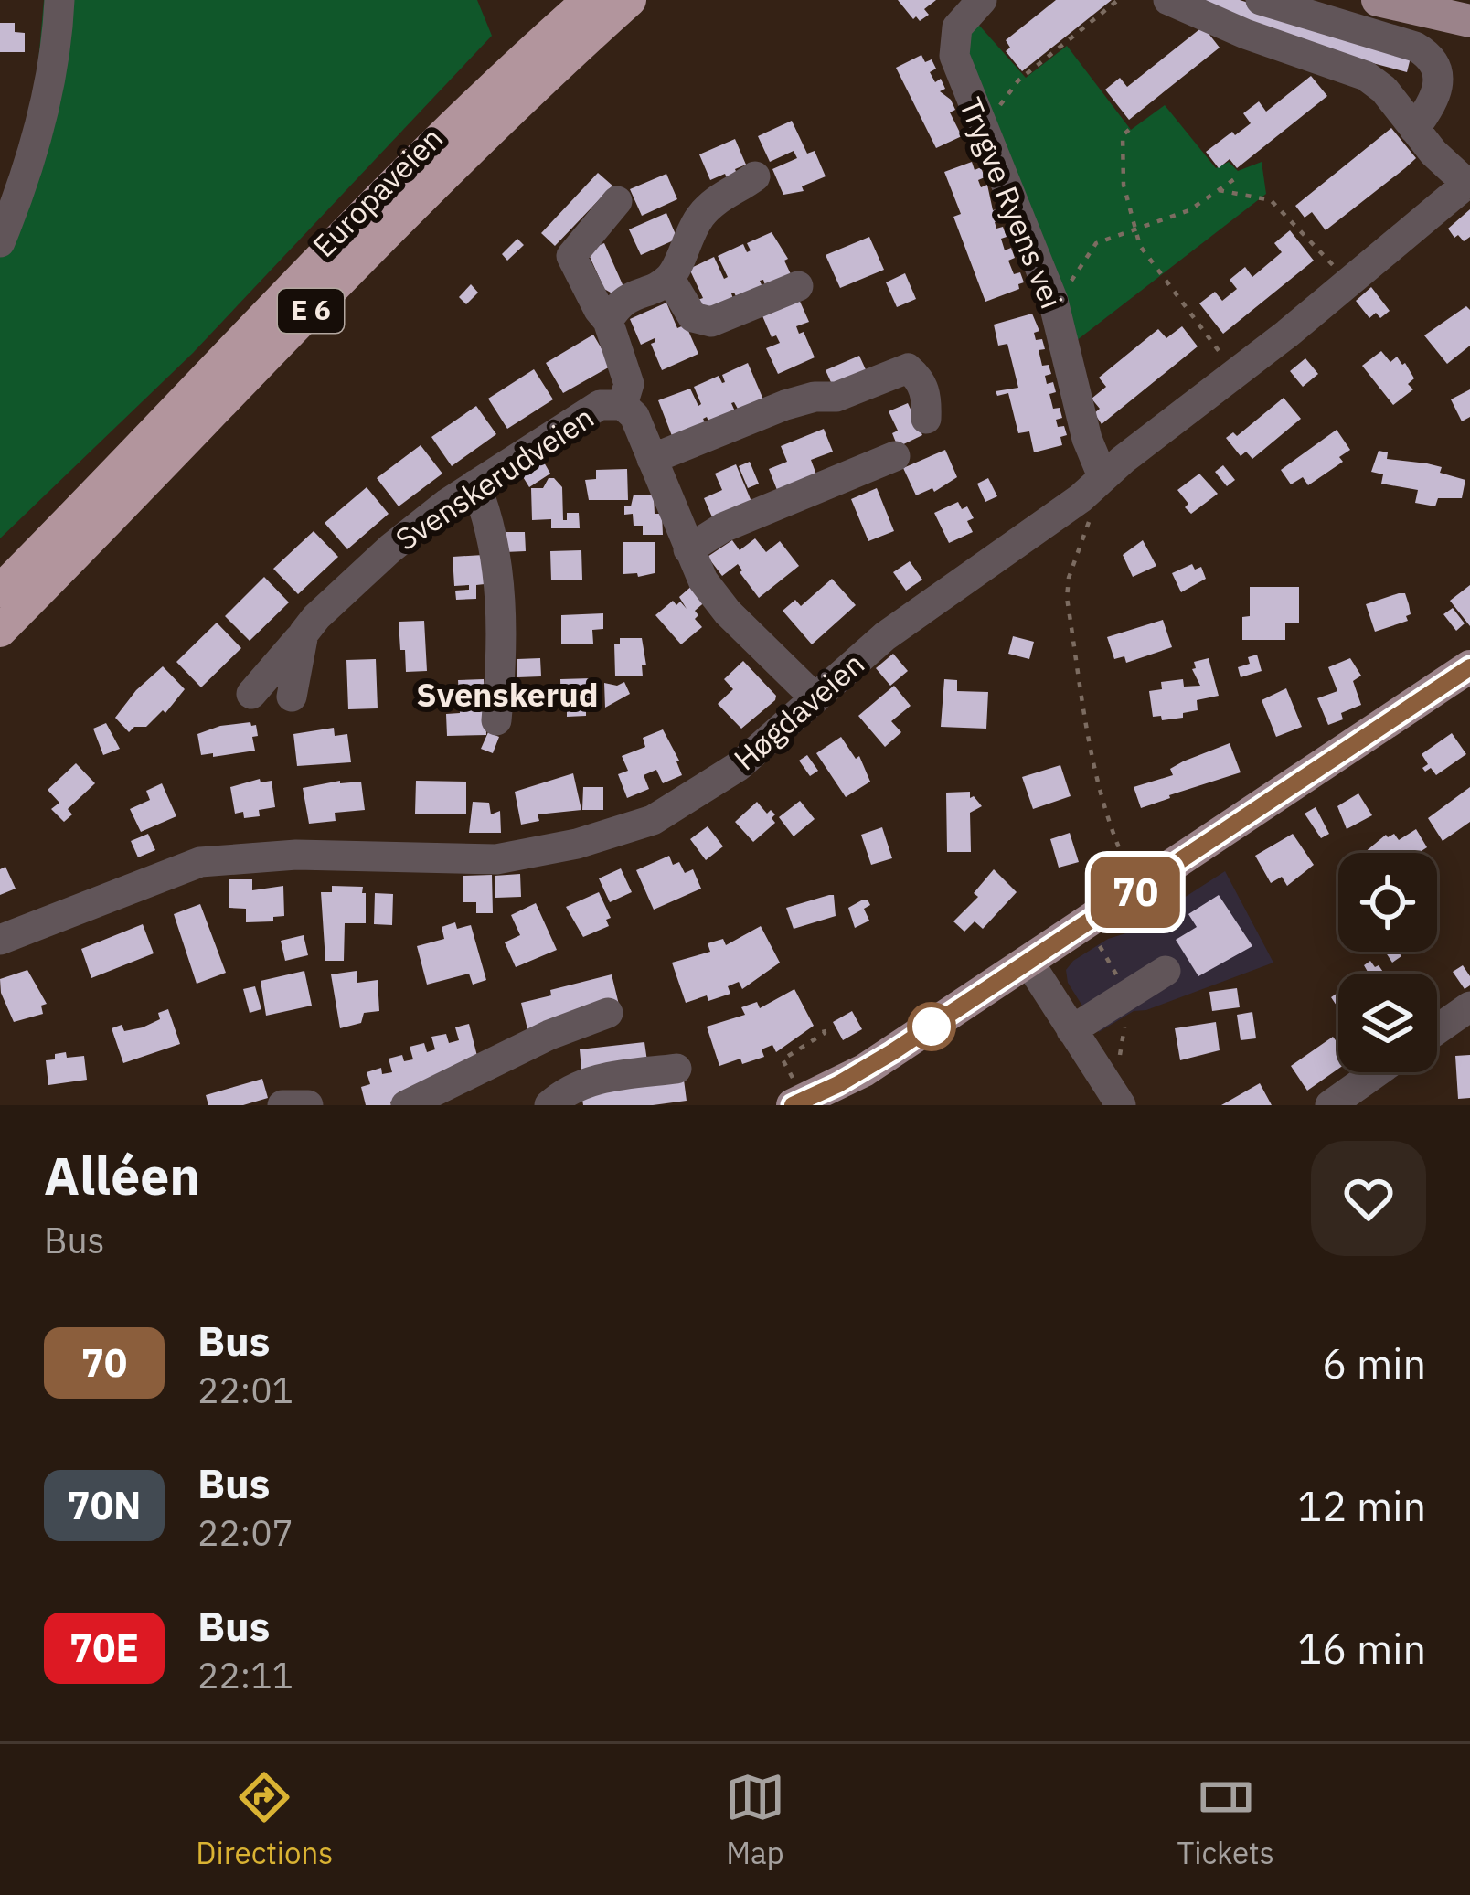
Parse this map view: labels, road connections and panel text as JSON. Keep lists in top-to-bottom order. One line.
{"streets":{"highway":["Europaveien","E 6"],"street":["Trygve Ryens vei","Svenskerudveien","Høgdaveien"]},"crossings":[["Trygve Ryens vei","Høgdaveien"],["Svenskerudveien","Høgdaveien"]],"districts":["Svenskerud"],"lines":["bus line 70"],"page":{"on_map":"70","heading":["Alléen","Bus"],"list":[{"mark":"70","name":"Bus","note":"22:01","value":"6 min"},{"mark":"70N","name":"Bus","note":"22:07","value":"12 min"},{"mark":"70E","name":"Bus","note":"22:11","value":"16 min"}],"tabs":["Directions","Map","Tickets"]}}
